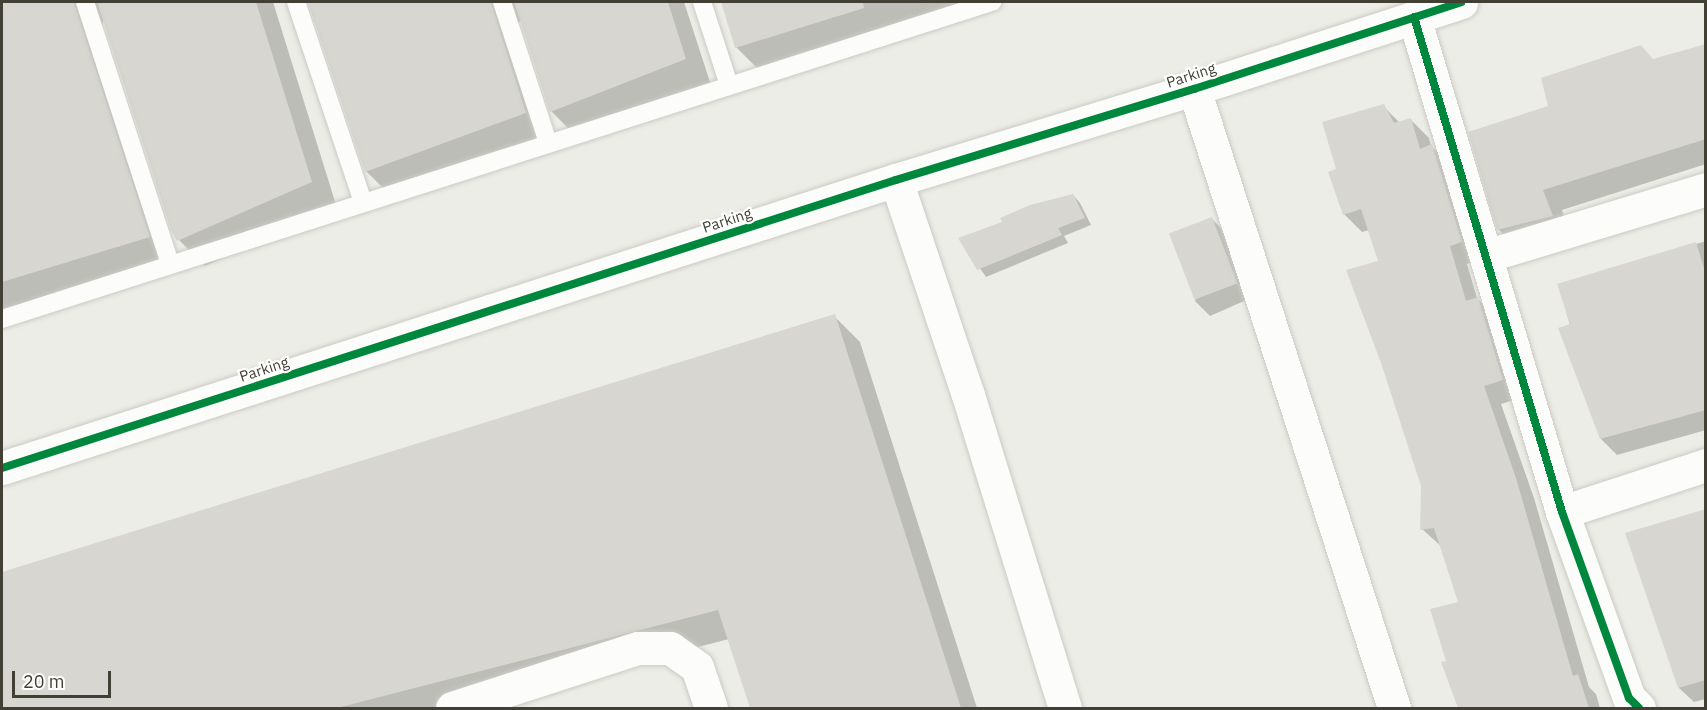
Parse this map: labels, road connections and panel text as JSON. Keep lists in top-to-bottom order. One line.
{"streets":{"street":["Parking"]},"scale_bar":"20 m"}
